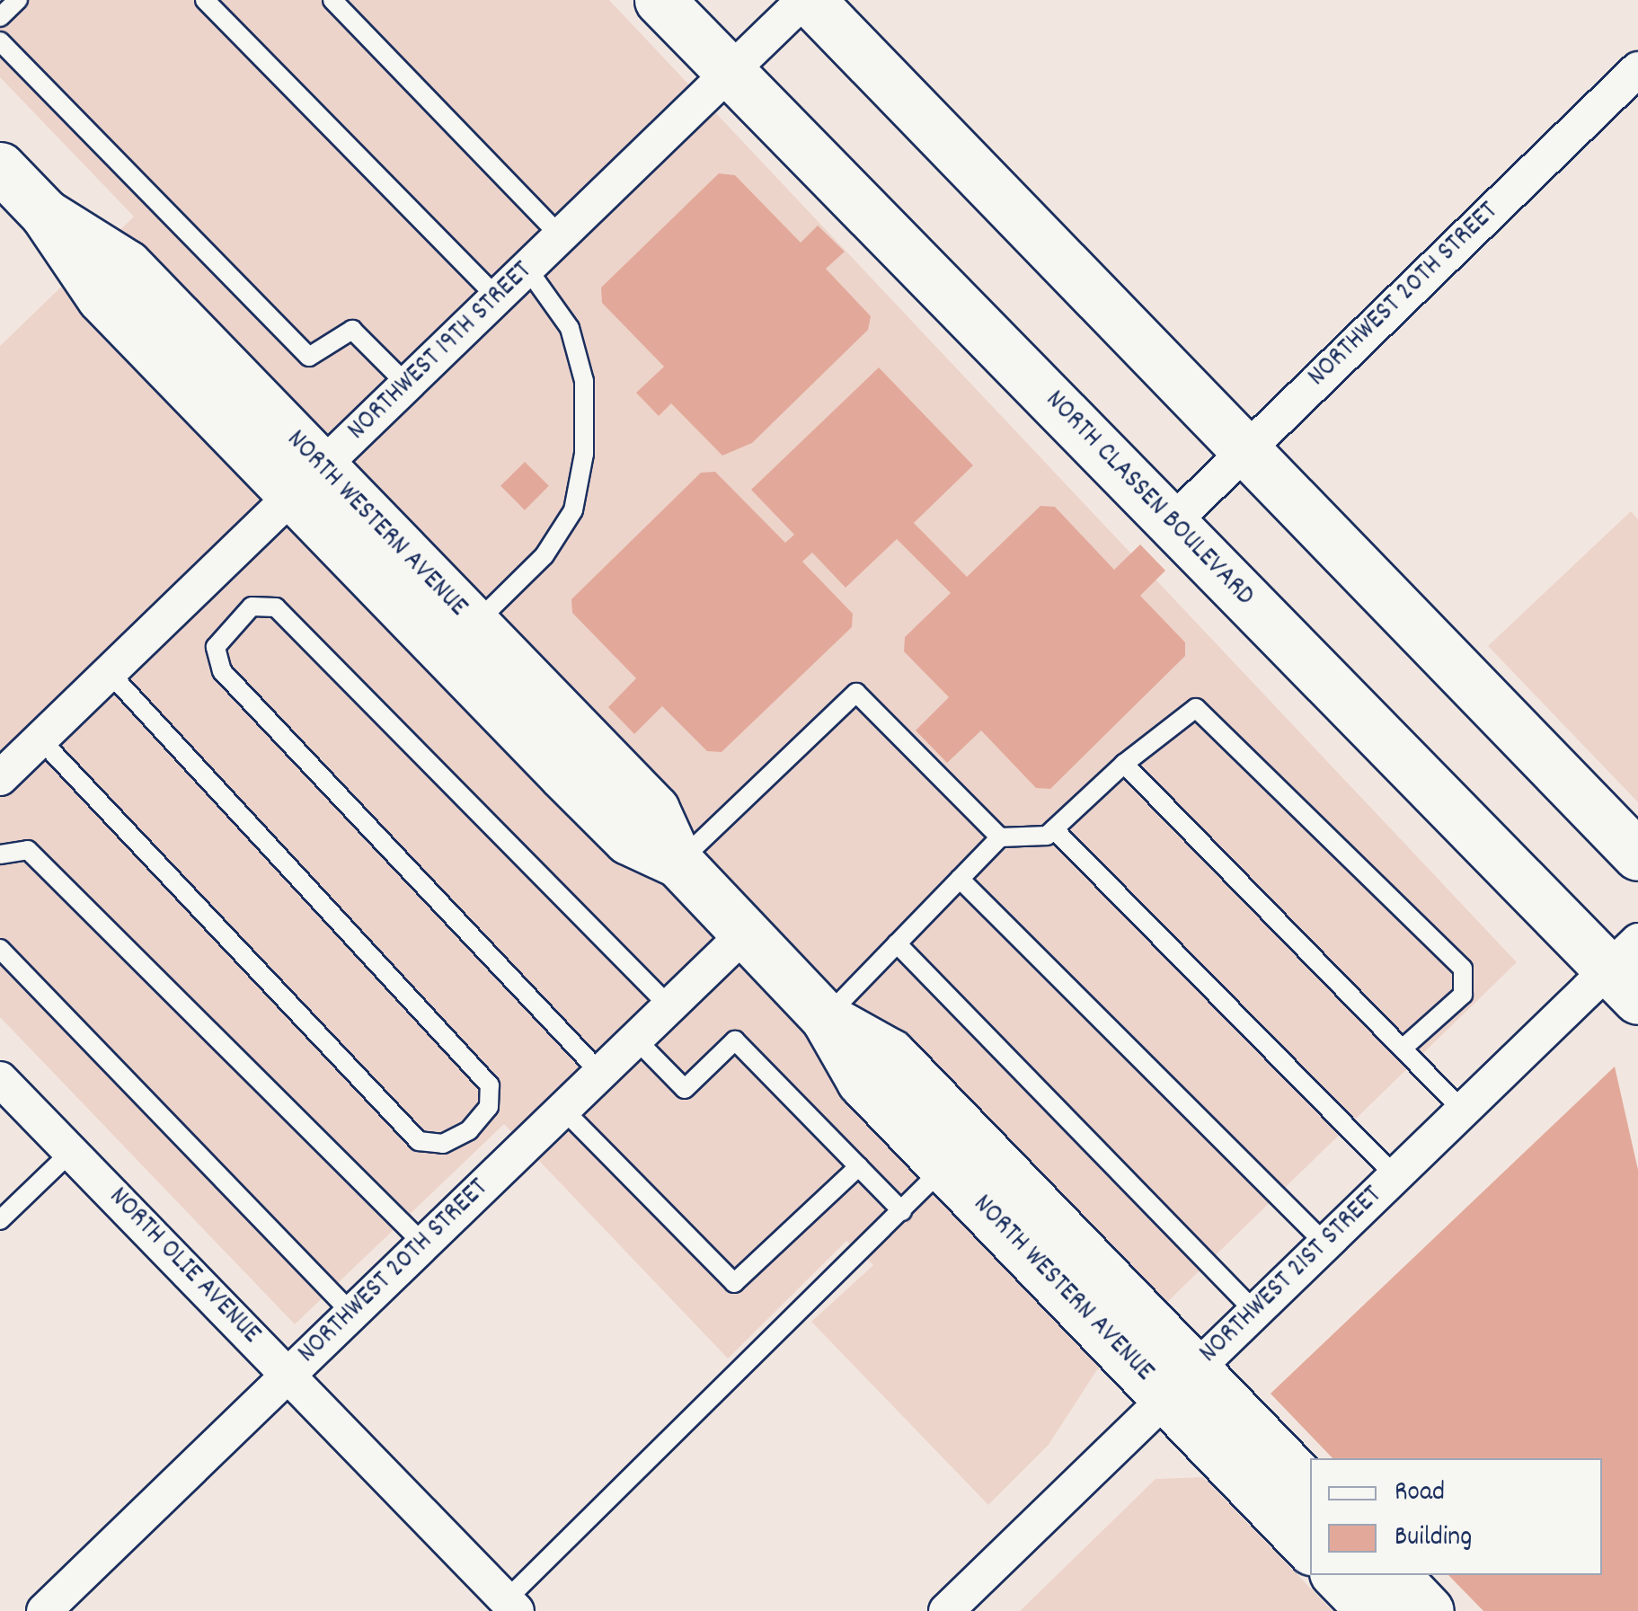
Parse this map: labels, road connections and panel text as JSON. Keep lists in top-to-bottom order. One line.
{"streets":{"street":["NORTHWEST 20TH STREET","NORTHWEST 19TH STREET","NORTH CLASSEN BOULEVARD","NORTH WESTERN AVENUE","NORTH OLIE AVENUE","NORTHWEST 21ST STREET"]},"crossings":[["NORTHWEST 20TH STREET","NORTH CLASSEN BOULEVARD"],["NORTHWEST 20TH STREET","NORTH WESTERN AVENUE"],["NORTHWEST 20TH STREET","NORTH OLIE AVENUE"],["NORTHWEST 19TH STREET","NORTH CLASSEN BOULEVARD"],["NORTHWEST 19TH STREET","NORTH WESTERN AVENUE"],["NORTH CLASSEN BOULEVARD","NORTHWEST 21ST STREET"],["NORTH WESTERN AVENUE","NORTHWEST 21ST STREET"]],"legend":["Road","Building"]}
